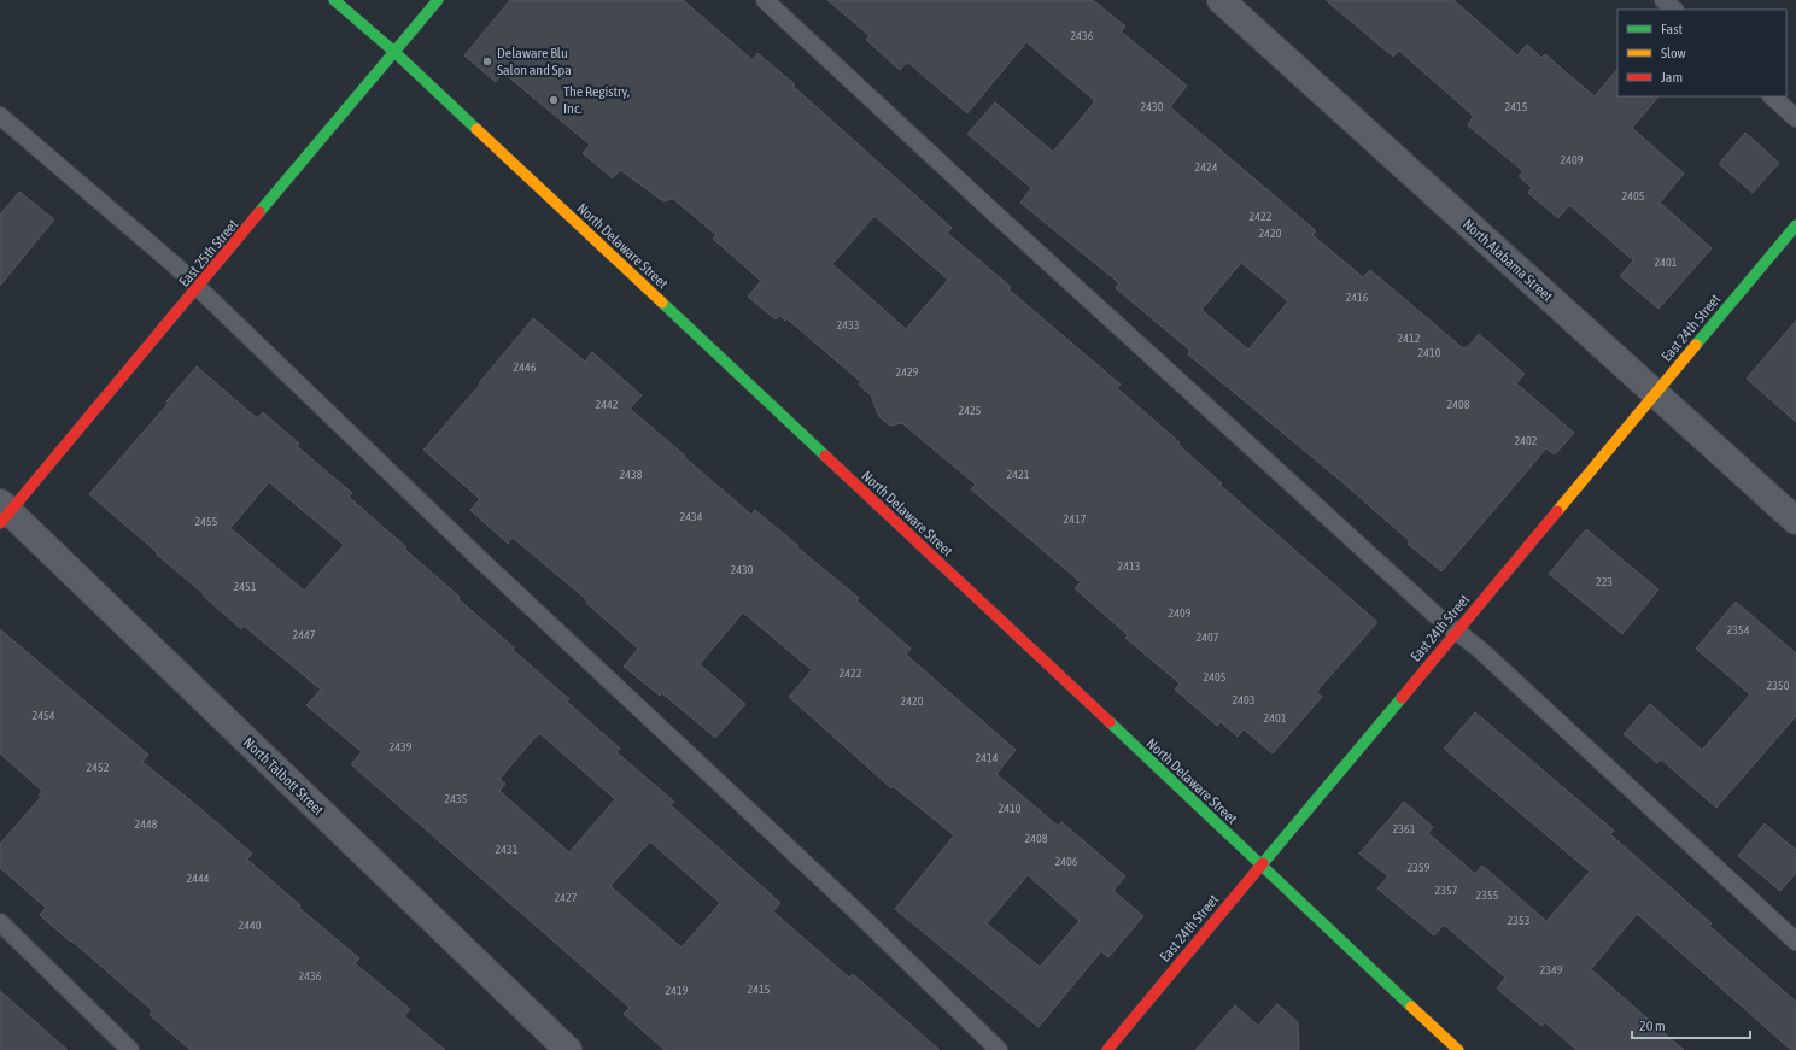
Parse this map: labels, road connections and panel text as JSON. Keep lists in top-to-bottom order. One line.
{"streets":{"street":["North Delaware Street","East 25th Street","North Alabama Street","East 24th Street","North Talbott Street"]},"crossings":[["North Delaware Street","East 25th Street"],["North Delaware Street","East 24th Street"],["East 25th Street","North Talbott Street"],["North Alabama Street","East 24th Street"]],"places":["Delaware Blu Salon and Spa","The Registry, Inc."],"house_numbers":["2436","2430","2415","2409","2424","2405","2422","2420","2401","2416","2433","2412","2410","2446","2429","2442","2408","2425","2402","2438","2421","2434","2417","2455","2413","2430","223","2451","2409","2354","2447","2407","2422","2405","2350","2403","2420","2454","2401","2439","2414","2452","2435","2410","2448","2361","2408","2431","2406","2359","2444","2357","2355","2427","2353","2440","2349","2436","2415","2419"],"legend":["Fast","Slow","Jam"],"scale_bar":"20 m"}
